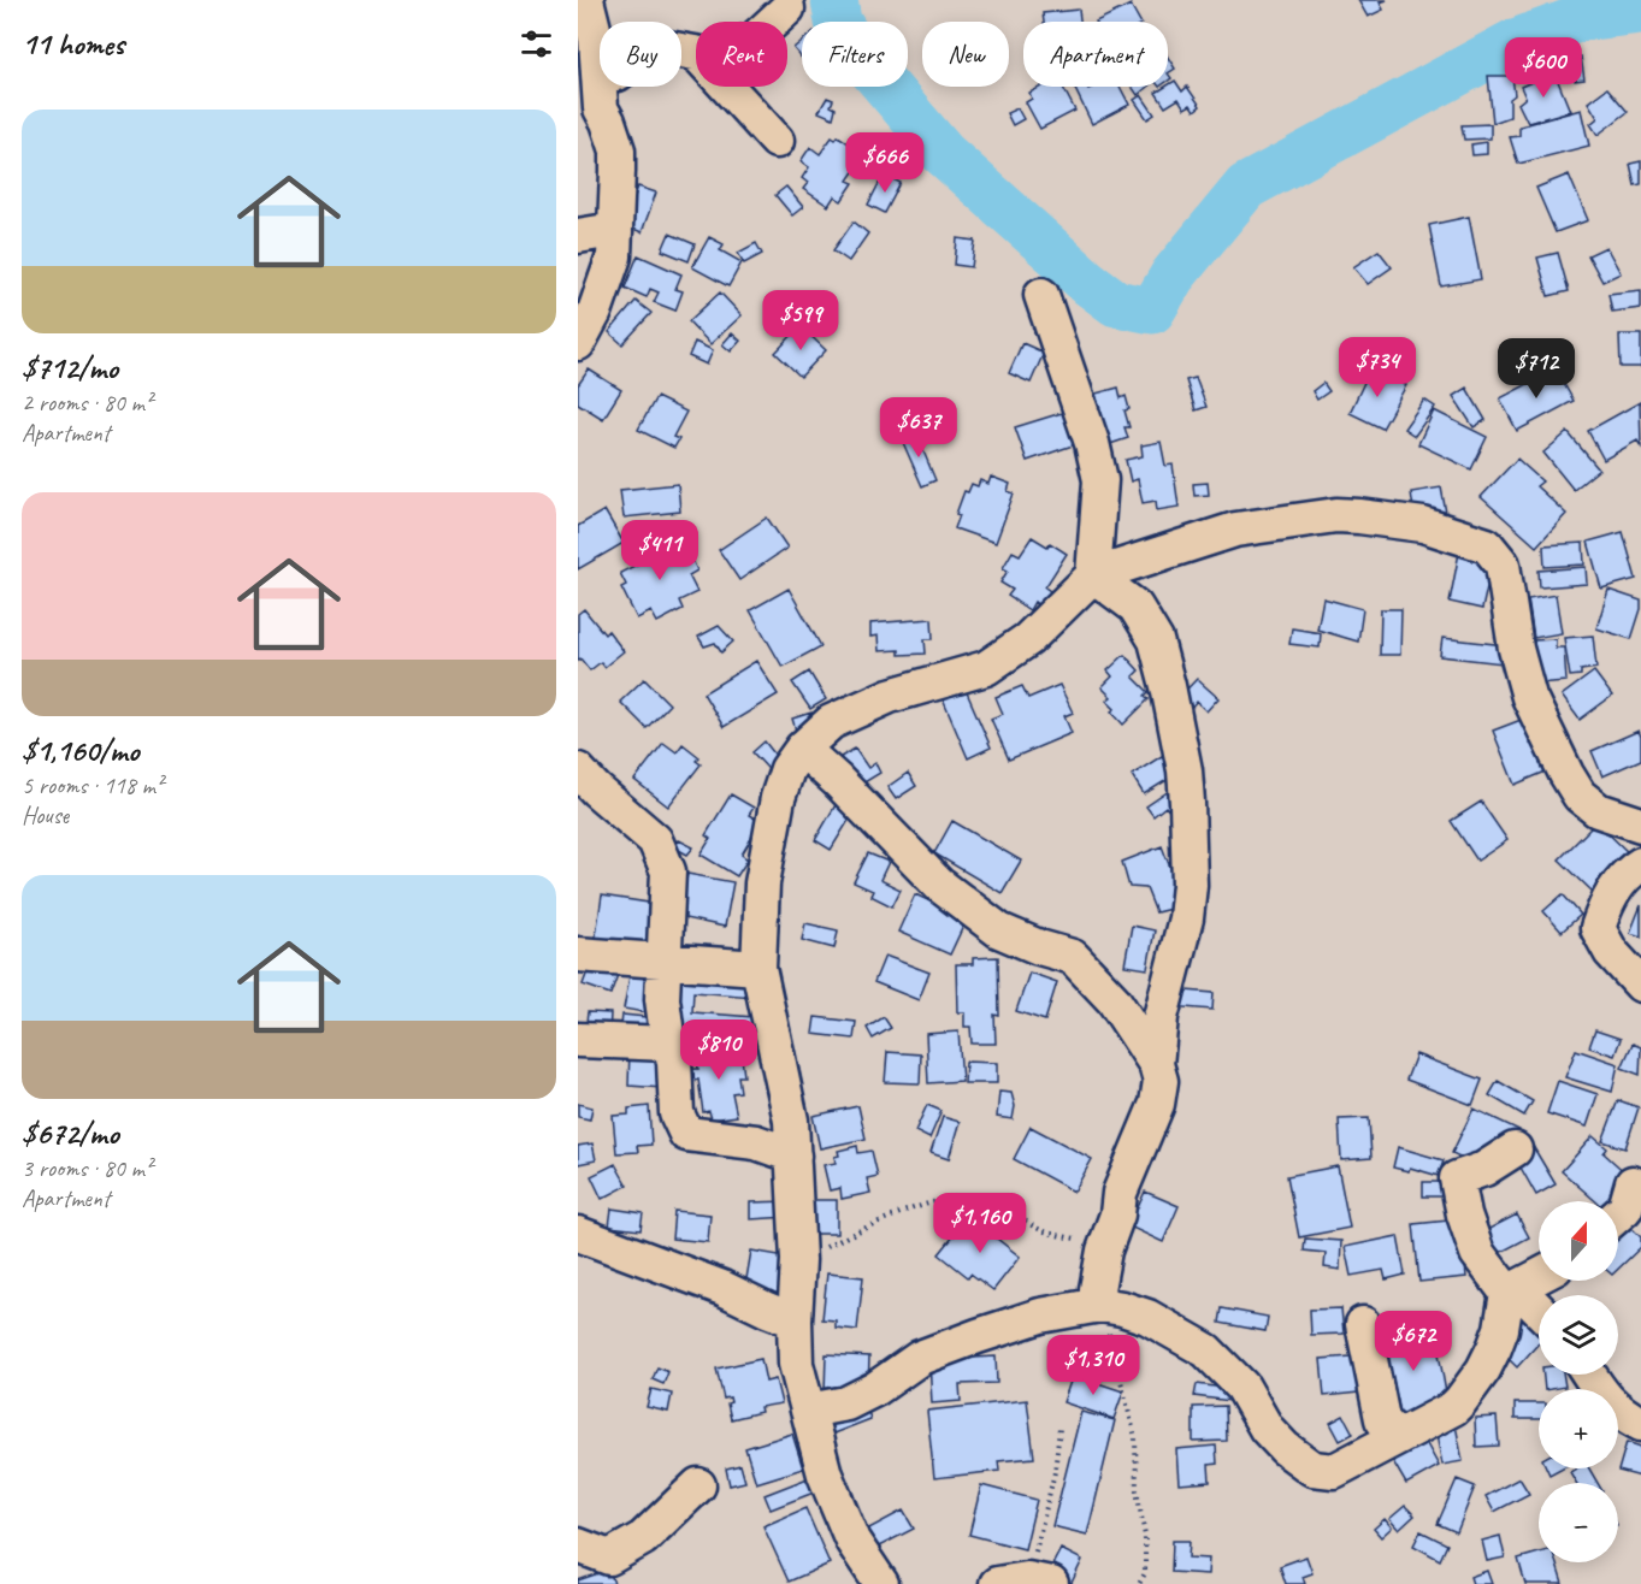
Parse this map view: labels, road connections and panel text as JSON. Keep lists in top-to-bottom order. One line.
{"north":"top","page":{"heading":"11 homes","chip":["Buy","Rent","Filters","New","Apartment"],"price":["$600","$666","$599","$734","$712","$637","$411","$810","$1,160","$672","$1,310"],"list":[{"name":"$712/mo","note":"2 rooms · 80 m² · Apartment"},{"name":"$1,160/mo","note":"5 rooms · 118 m² · House"},{"name":"$672/mo","note":"3 rooms · 80 m² · Apartment"}],"map_buttons":["+","−"]}}
